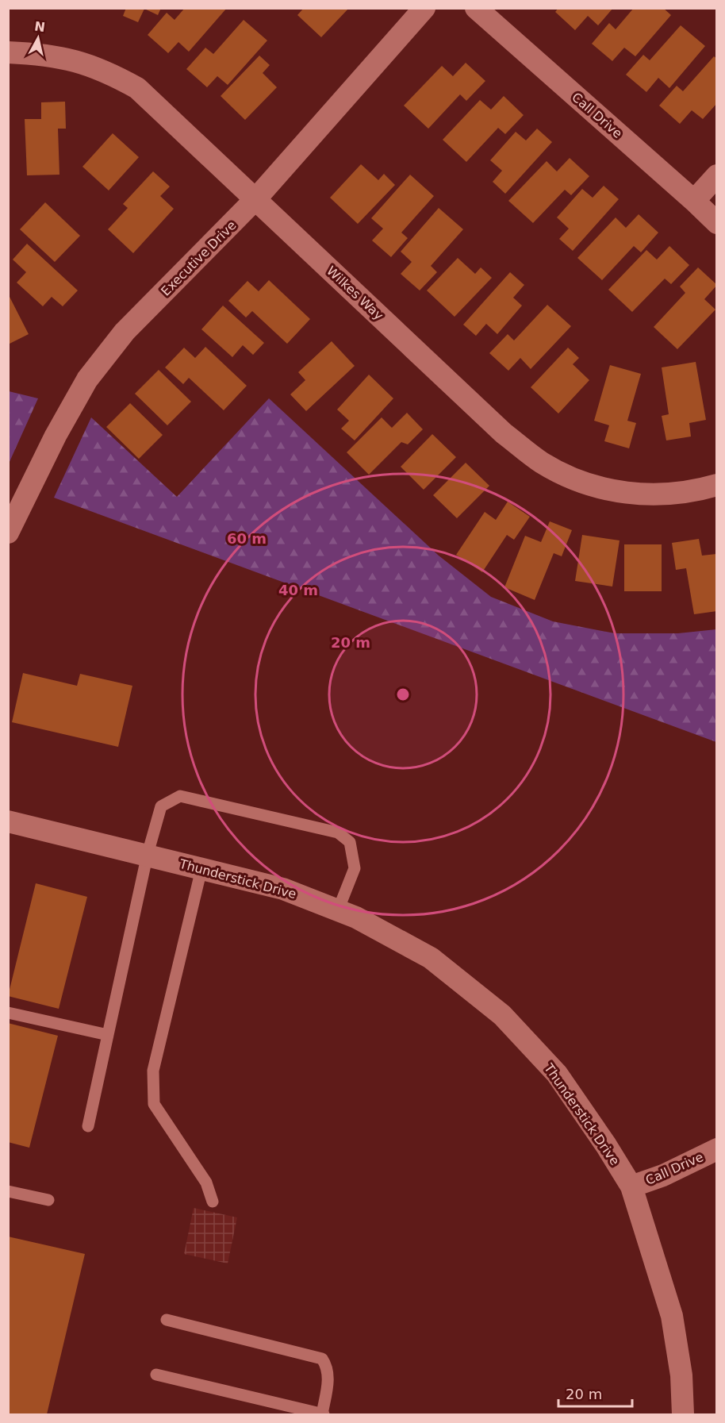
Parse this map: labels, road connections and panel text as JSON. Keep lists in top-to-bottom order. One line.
{"streets":{"street":["Call Drive","Executive Drive","Wilkes Way","Thunderstick Drive"]},"crossings":[["Call Drive","Thunderstick Drive"],["Executive Drive","Wilkes Way"]],"scale_bar":"20 m","north":"top","rings":["60 m","40 m","20 m"]}
